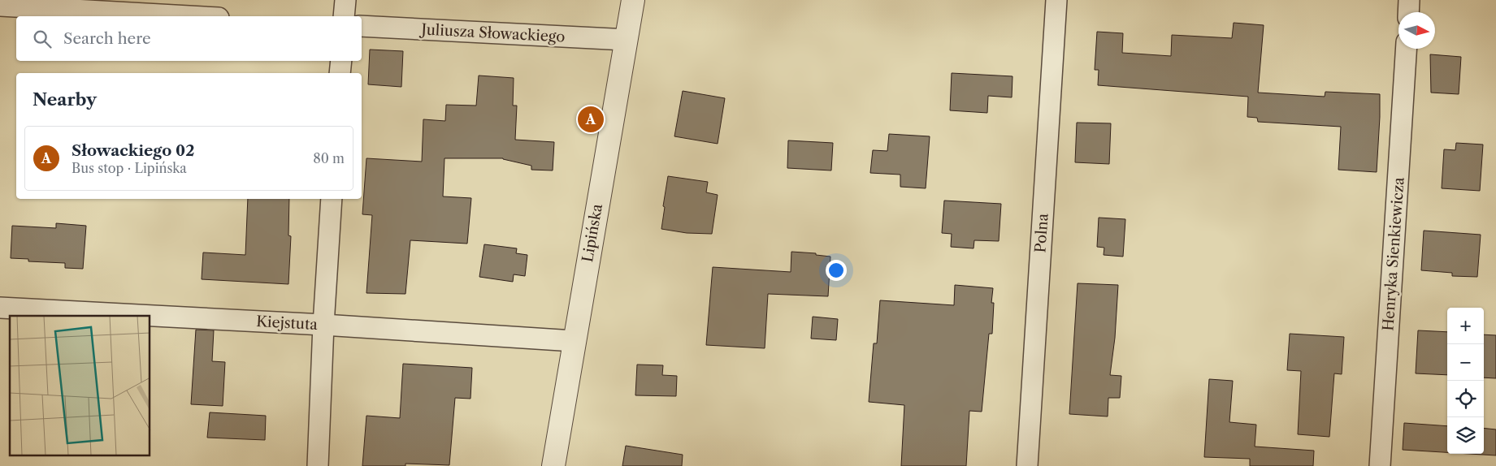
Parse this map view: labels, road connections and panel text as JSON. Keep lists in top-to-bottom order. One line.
{"streets":{"street":["Juliusza Słowackiego","Lipińska","Polna","Henryka Sienkiewicza","Kiejstuta"]},"crossings":[["Juliusza Słowackiego","Lipińska"],["Lipińska","Kiejstuta"]],"north":"right","page":{"search":"Search here","heading":"Nearby","pins":"A","list":[{"mark":"A","name":"Słowackiego 02","note":"Bus stop · Lipińska","value":"80 m"}],"map_buttons":["+","−"]}}
